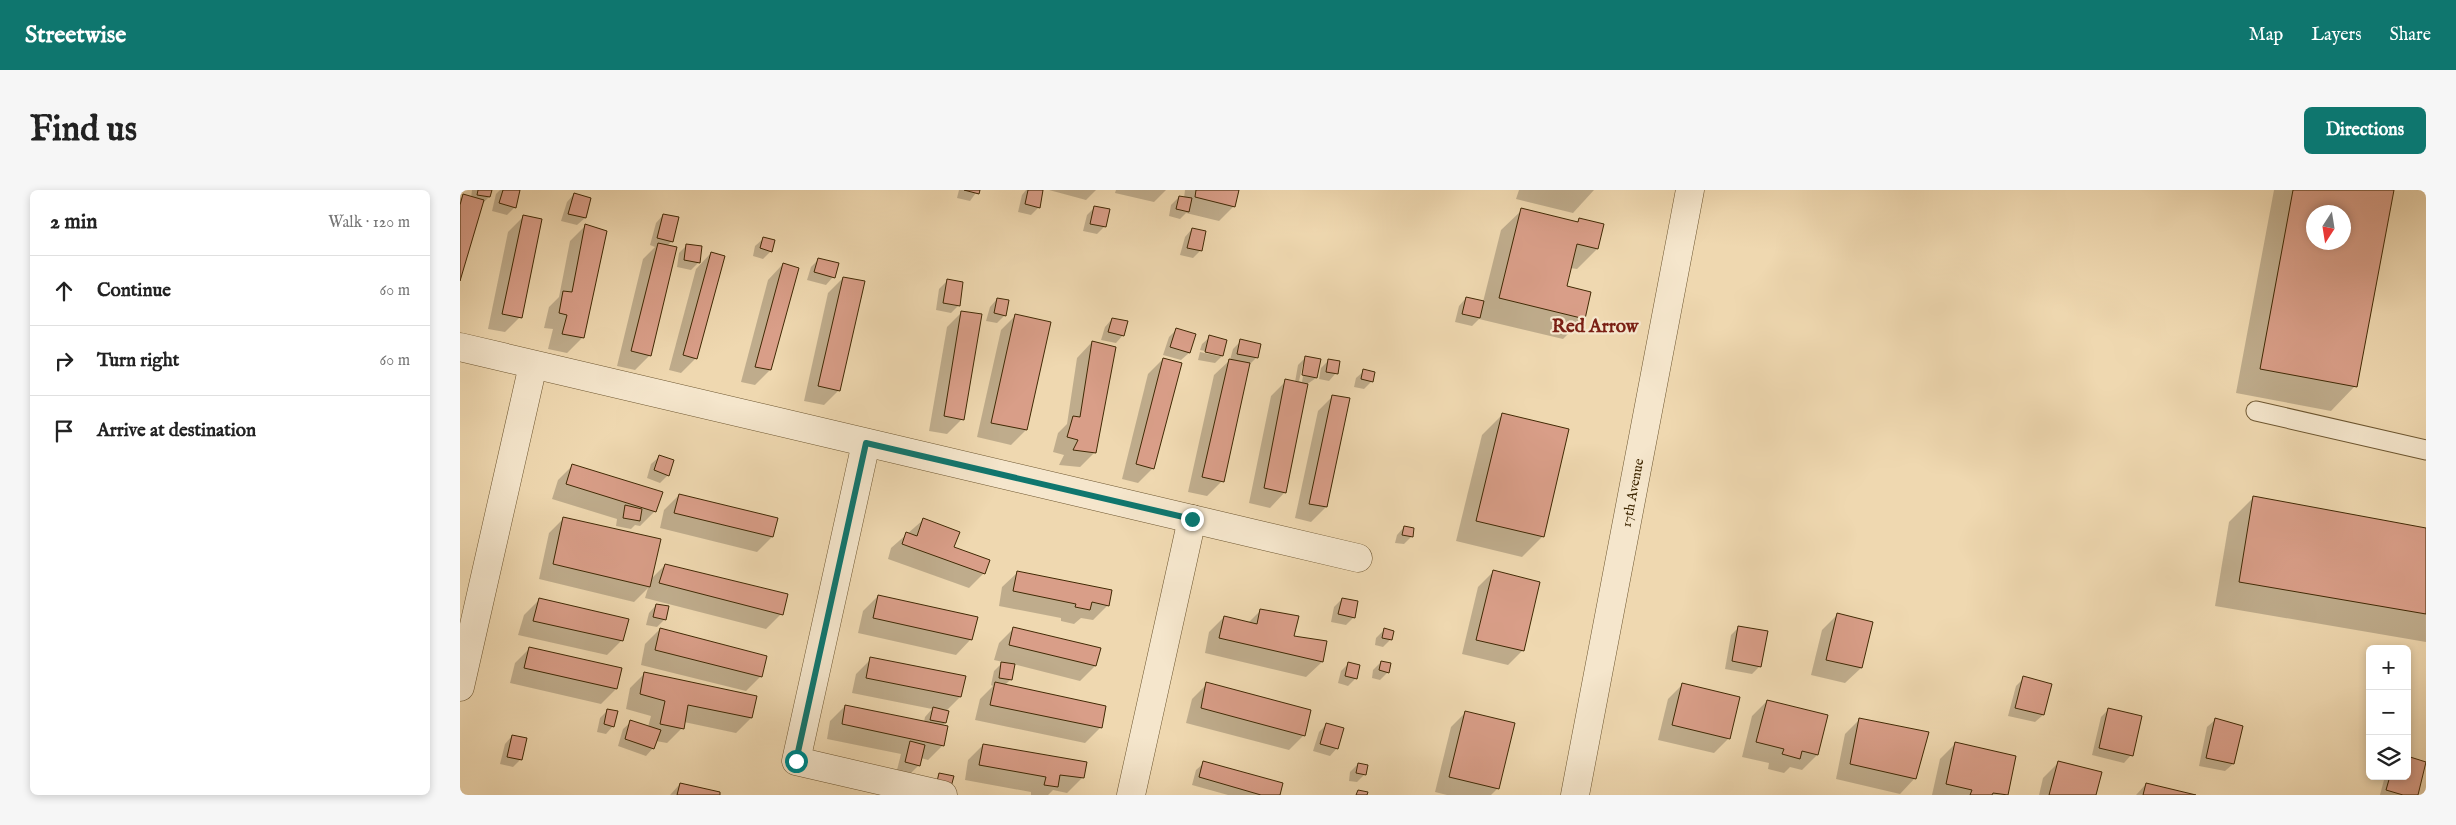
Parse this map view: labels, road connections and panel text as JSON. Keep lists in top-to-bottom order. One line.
{"streets":{"street":["17th Avenue"]},"districts":["Red Arrow"],"north":"bottom","page":{"header":"Streetwise","nav":["Map","Layers","Share"],"buttons":"Directions","title":"Find us","heading":["2 min","Walk · 120 m"],"list":[["Continue","60 m"],["Turn right","60 m"],"Arrive at destination"],"map_buttons":["+","−"]}}
